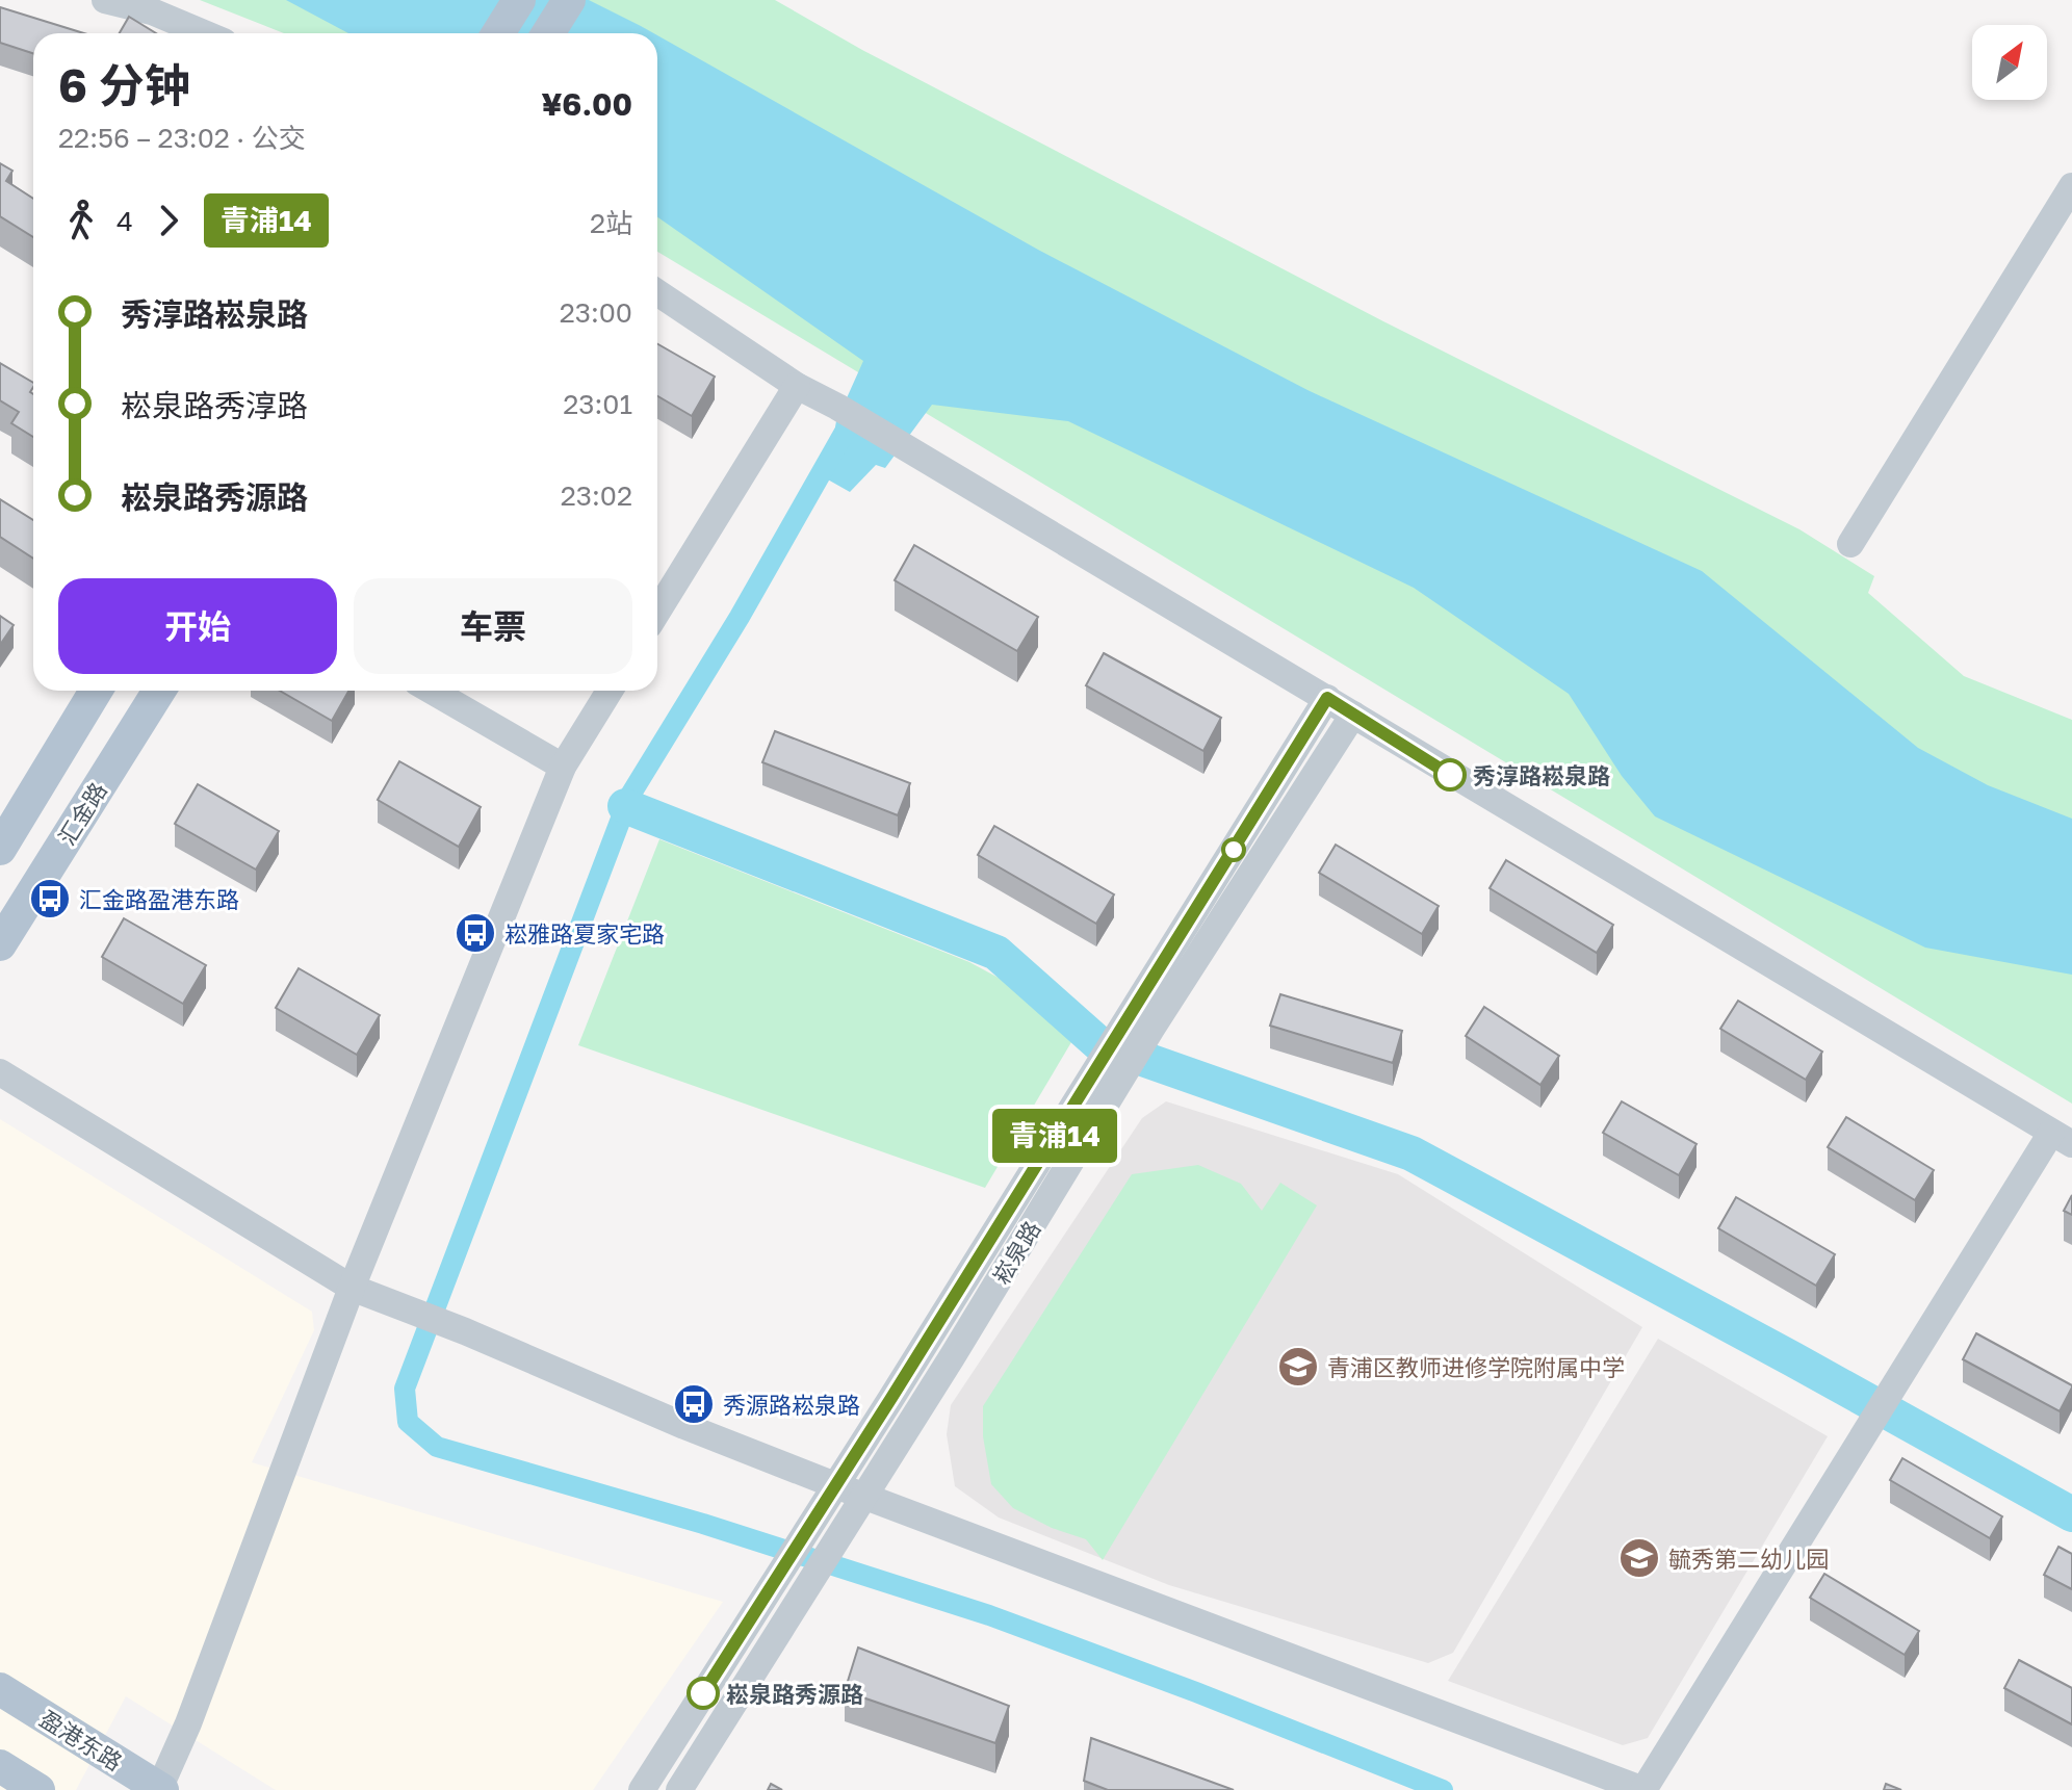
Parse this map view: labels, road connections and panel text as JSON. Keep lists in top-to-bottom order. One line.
{"streets":{"main road":["汇金路","盈港东路"],"street":["崧泉路"]},"places":{"other":["秀淳路崧泉路","崧泉路秀源路"],"bus stop":["汇金路盈港东路","崧雅路夏家宅路","秀源路崧泉路"],"school or university":["青浦区教师进修学院附属中学","毓秀第二幼儿园"]},"lines":["bus line 青浦14"],"north":"top right","page":{"on_map":"青浦14","heading":["6 分钟","22:56 – 23:02 · 公交","¥6.00"],"legs":["4","青浦14","2站"],"list":[{"name":"秀淳路崧泉路","value":"23:00"},{"name":"崧泉路秀淳路","value":"23:01"},{"name":"崧泉路秀源路","value":"23:02"}],"buttons":["开始","车票"]}}
